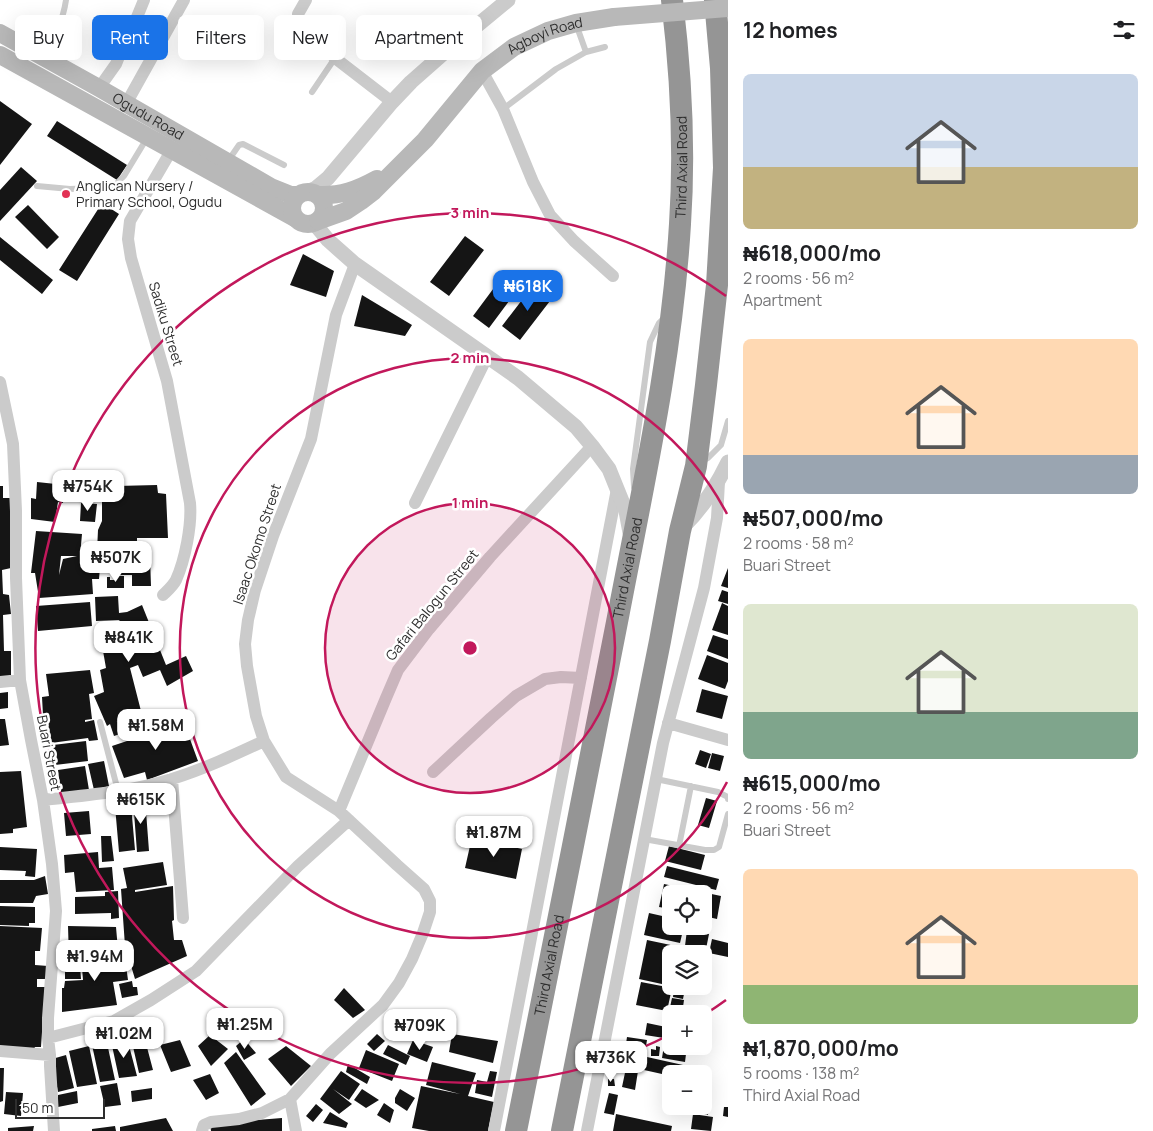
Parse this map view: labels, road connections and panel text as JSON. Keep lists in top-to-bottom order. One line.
{"streets":{"highway":["Third Axial Road"],"main road":["Agboyi Road","Ogudu Road"],"street":["Sadiku Street","Isaac Okomo Street","Gafari Balogun Street","Buari Street"]},"crossings":[["Agboyi Road","Ogudu Road"],["Ogudu Road","Sadiku Street"],["Isaac Okomo Street","Gafari Balogun Street"]],"places":["Anglican Nursery / Primary School, Ogudu"],"scale_bar":"50 m","page":{"heading":"12 homes","chip":["Buy","Rent","Filters","New","Apartment"],"list":[{"name":"₦618,000/mo","note":"2 rooms · 56 m² · Apartment"},{"name":"₦507,000/mo","note":"2 rooms · 58 m² · Buari Street"},{"name":"₦615,000/mo","note":"2 rooms · 56 m² · Buari Street"},{"name":"₦1,870,000/mo","note":"5 rooms · 138 m² · Third Axial Road"}],"price":["₦618K","₦754K","₦507K","₦841K","₦1.58M","₦615K","₦1.87M","₦1.94M","₦1.25M","₦709K","₦1.02M","₦736K"],"map_buttons":["+","−"],"scale":"50 m"},"rings":["3 min","2 min","1 min"]}
